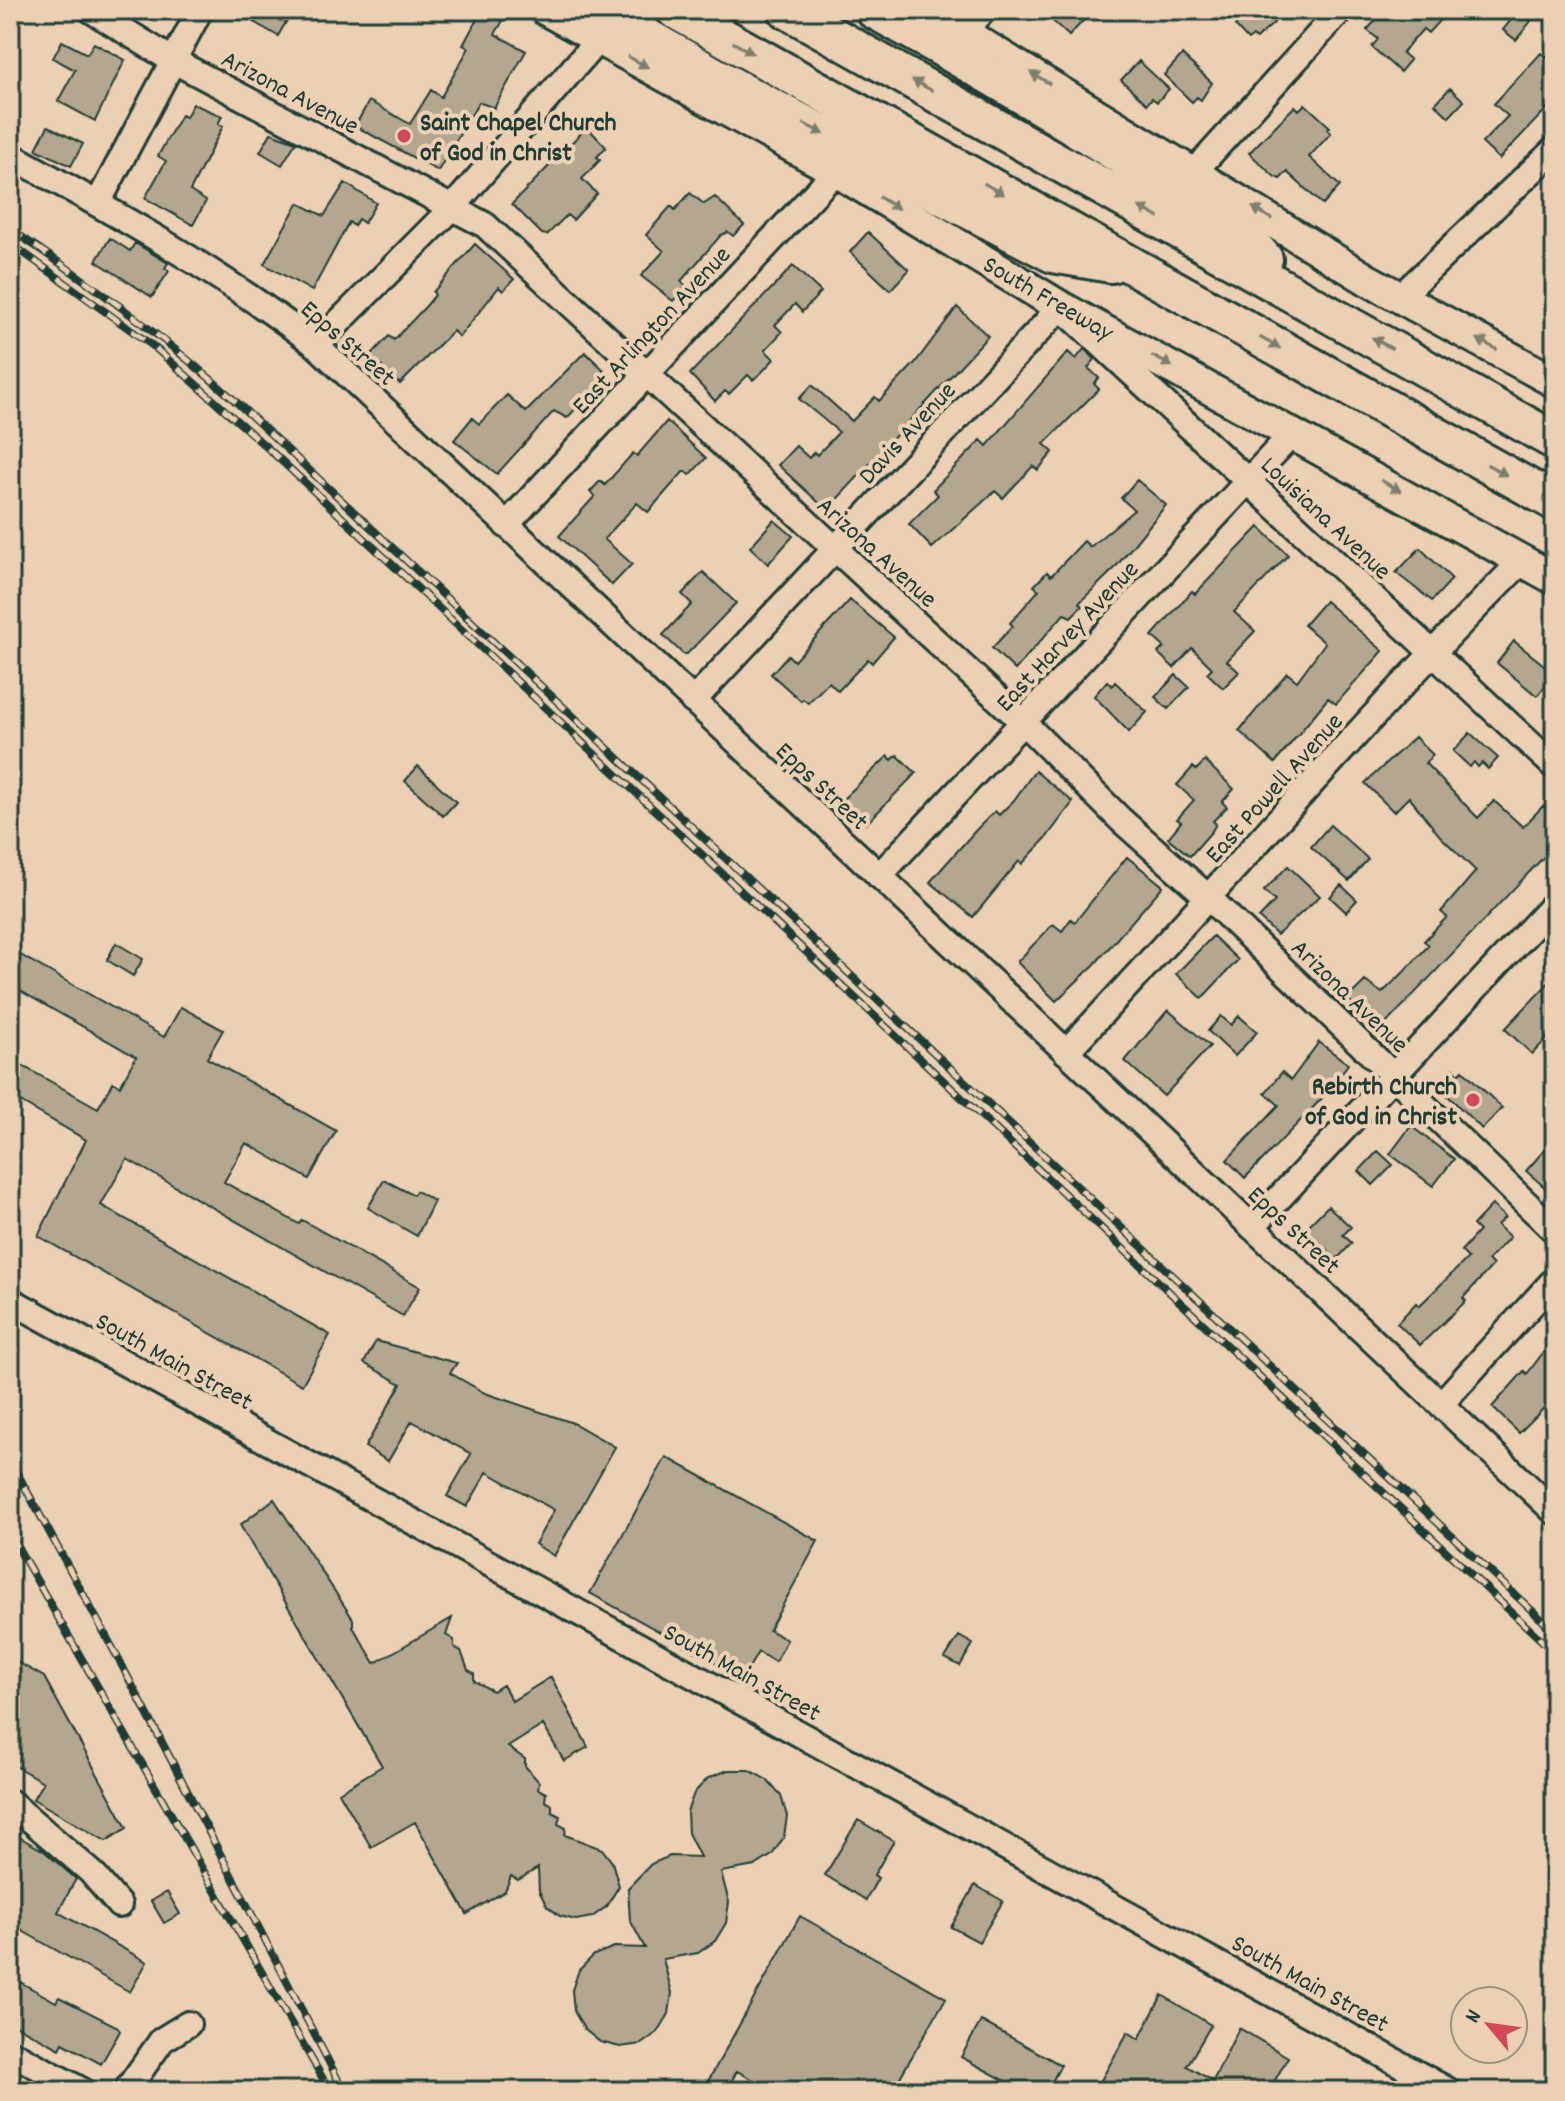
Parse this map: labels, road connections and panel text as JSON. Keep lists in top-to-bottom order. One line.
{"streets":{"main road":["South Freeway"],"street":["Arizona Avenue","East Arlington Avenue","Epps Street","Davis Avenue","Louisiana Avenue","East Harvey Avenue","East Powell Avenue","South Main Street"]},"crossings":[["Arizona Avenue","East Arlington Avenue"],["Arizona Avenue","Davis Avenue"],["Arizona Avenue","East Harvey Avenue"],["Arizona Avenue","East Powell Avenue"],["South Freeway","East Arlington Avenue"],["South Freeway","Davis Avenue"],["South Freeway","Louisiana Avenue"],["South Freeway","East Harvey Avenue"],["South Freeway","East Powell Avenue"],["East Arlington Avenue","Epps Street"],["Epps Street","Davis Avenue"],["Epps Street","East Harvey Avenue"],["Epps Street","East Powell Avenue"],["Davis Avenue","Louisiana Avenue"],["Louisiana Avenue","East Harvey Avenue"],["Louisiana Avenue","East Powell Avenue"]],"places":["Saint Chapel Church of God in Christ","Rebirth Church of God in Christ"],"north":"top left"}
